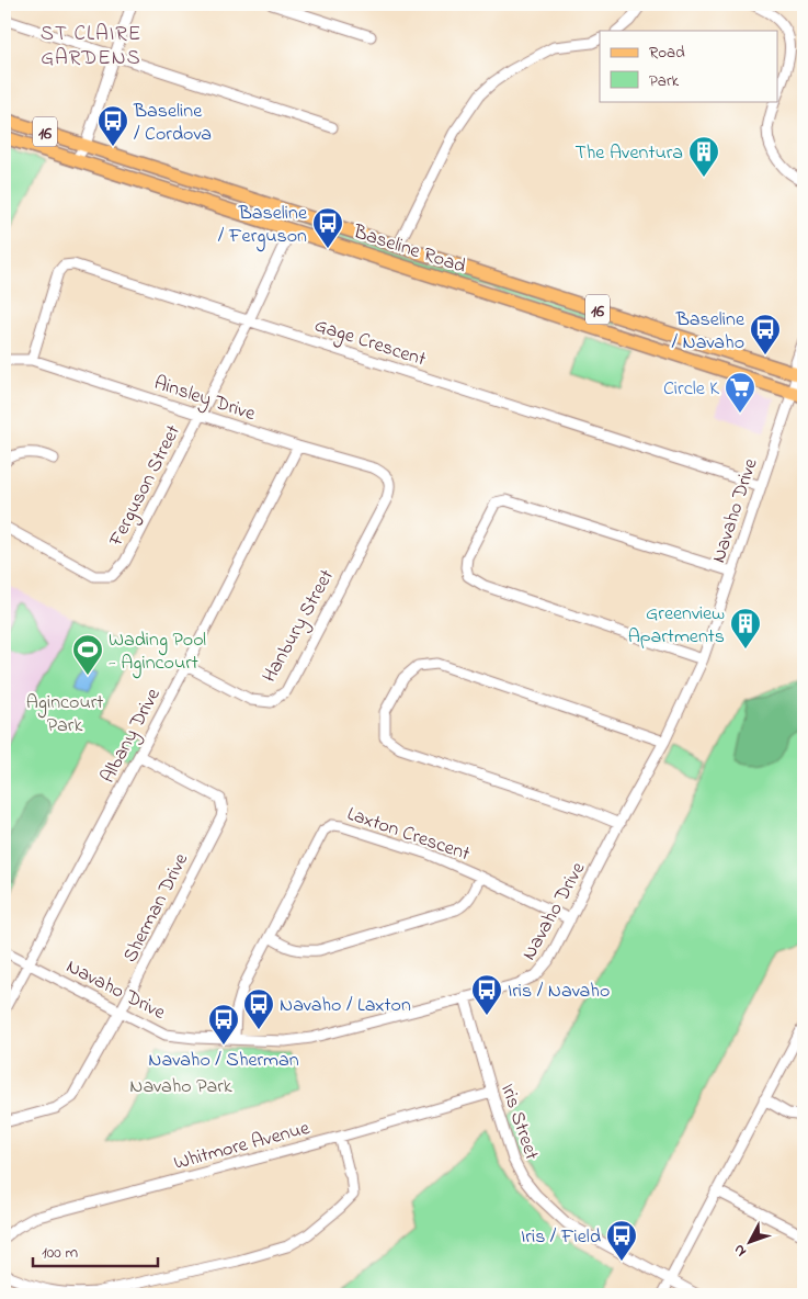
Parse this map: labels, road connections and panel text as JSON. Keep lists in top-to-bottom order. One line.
{"streets":{"main road":["16","Baseline Road"],"street":["Gage Crescent","Ainsley Drive","Ferguson Street","Navaho Drive","Hanbury Street","Albany Drive","Laxton Crescent","Sherman Drive","Iris Street","Whitmore Avenue"]},"crossings":[["Baseline Road","Ferguson Street"],["Baseline Road","Navaho Drive"],["Gage Crescent","Ainsley Drive"],["Gage Crescent","Ferguson Street"],["Gage Crescent","Navaho Drive"],["Ainsley Drive","Ferguson Street"],["Ainsley Drive","Hanbury Street"],["Ainsley Drive","Albany Drive"],["Navaho Drive","Albany Drive"],["Navaho Drive","Laxton Crescent"],["Navaho Drive","Sherman Drive"],["Navaho Drive","Iris Street"],["Hanbury Street","Albany Drive"],["Albany Drive","Sherman Drive"],["Iris Street","Whitmore Avenue"]],"districts":["ST CLAIRE GARDENS"],"parks":["Agincourt Park","Navaho Park"],"places":{"bus stop":["Baseline / Cordova","Baseline / Ferguson","Baseline / Navaho","Iris / Navaho","Navaho / Laxton","Navaho / Sherman","Iris / Field"],"building":["The Aventura","Greenview Apartments"],"supermarket":["Circle K"],"sports":["Wading Pool - Agincourt"]},"legend":["Road","Park"],"scale_bar":"100 m","north":"bottom left"}
